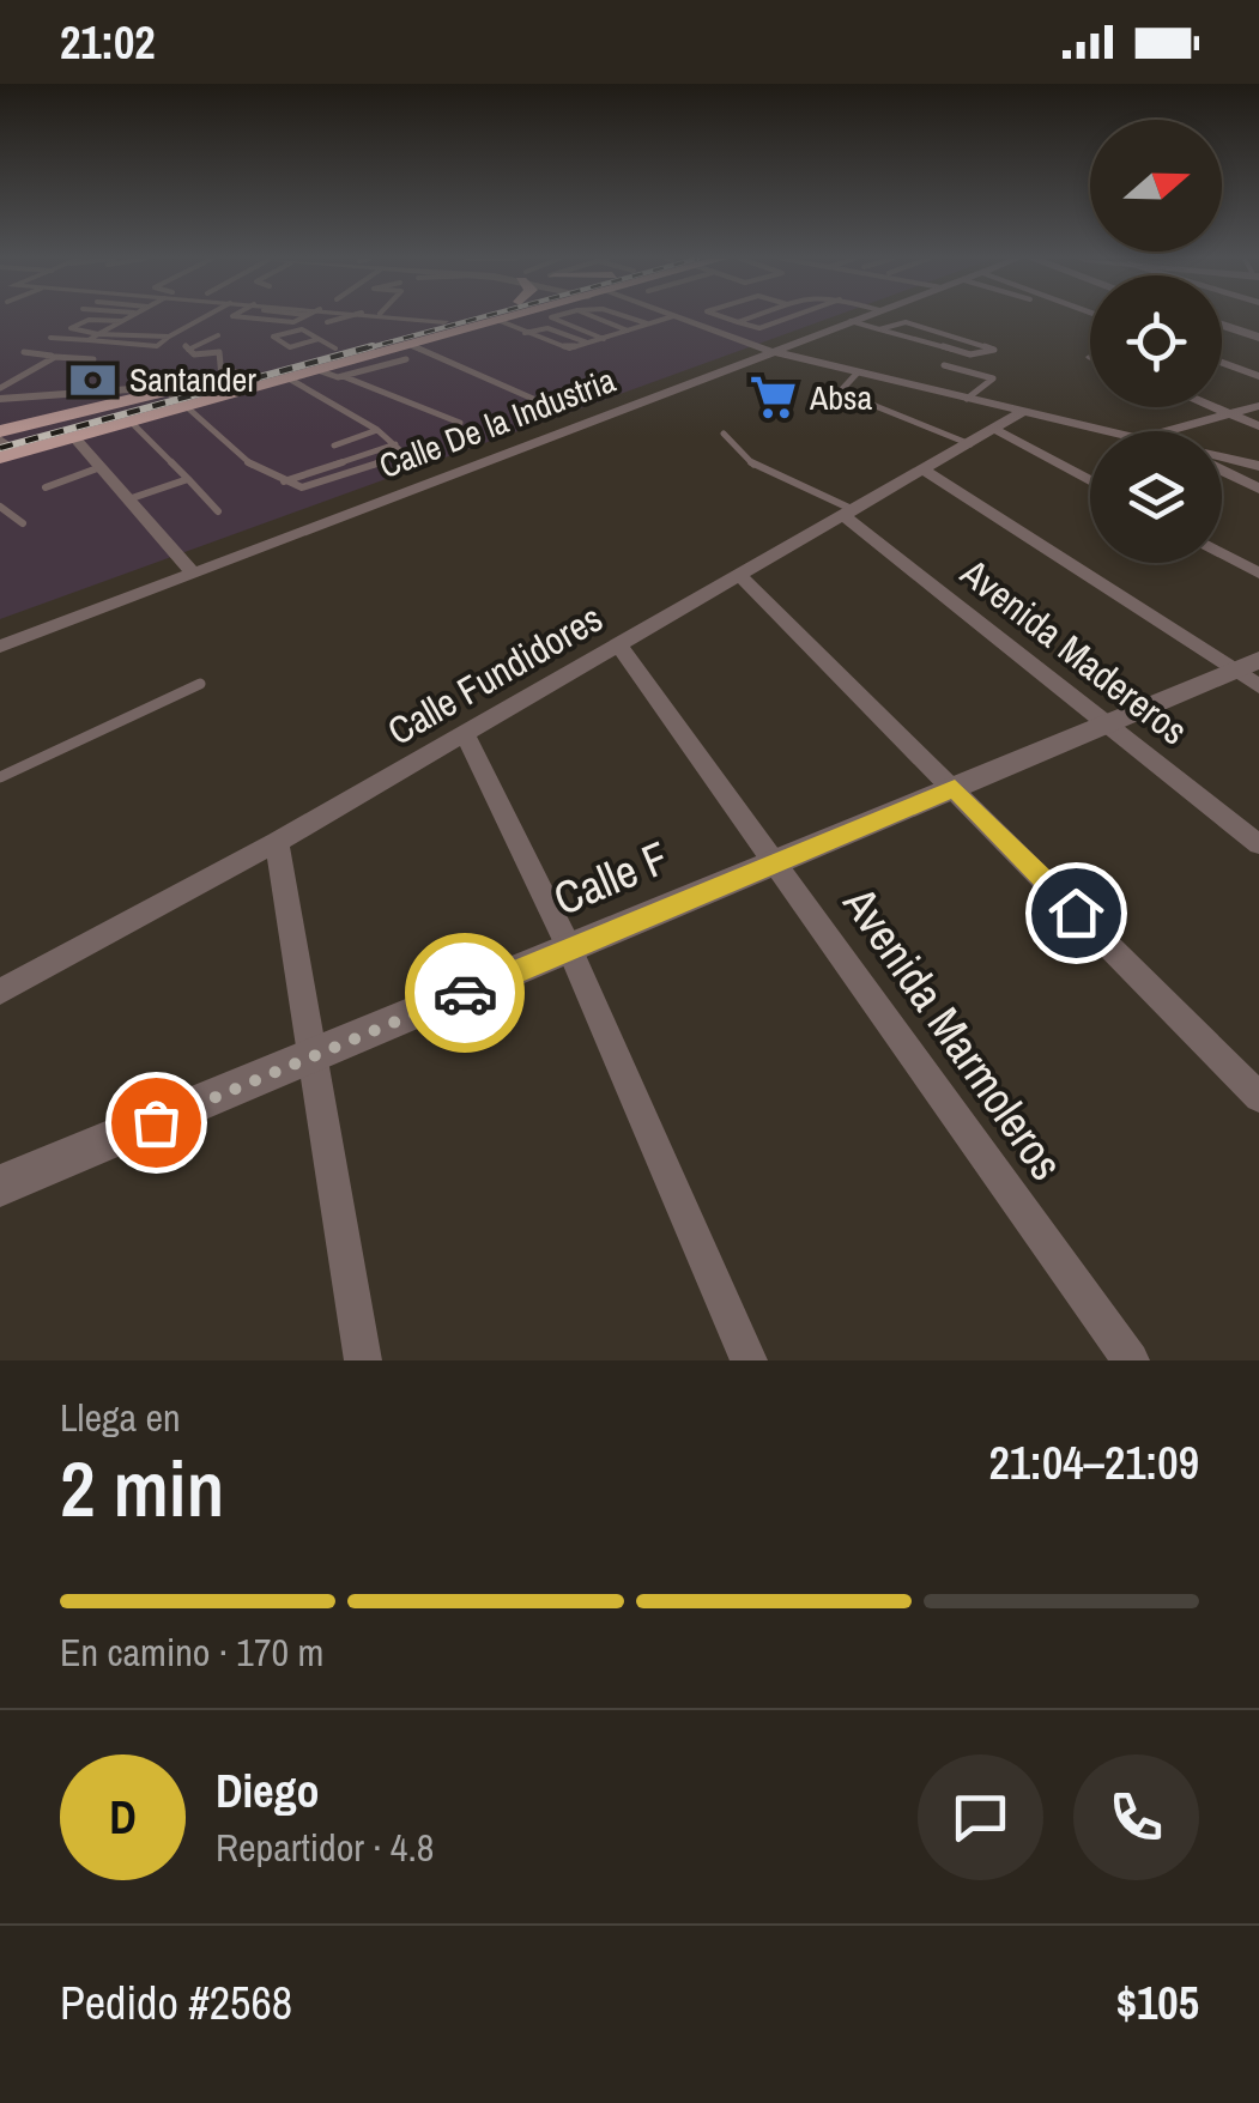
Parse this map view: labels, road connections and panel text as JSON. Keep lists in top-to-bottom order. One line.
{"streets":{"street":["Calle De la Industria","Avenida Madereros","Calle Fundidores","Calle F","Avenida Marmoleros"]},"crossings":[["Avenida Madereros","Calle Fundidores"],["Avenida Madereros","Calle F"],["Calle Fundidores","Avenida Marmoleros"],["Calle F","Avenida Marmoleros"]],"places":{"bank":["Santander"],"supermarket":["Absa"]},"north":"right","page":{"status":"21:02","heading":["2 min","Llega en","21:04–21:09"],"panel":["Diego","Repartidor · 4.8","Pedido #2568","$105"],"bar":"En camino · 170 m","round":"D"}}
